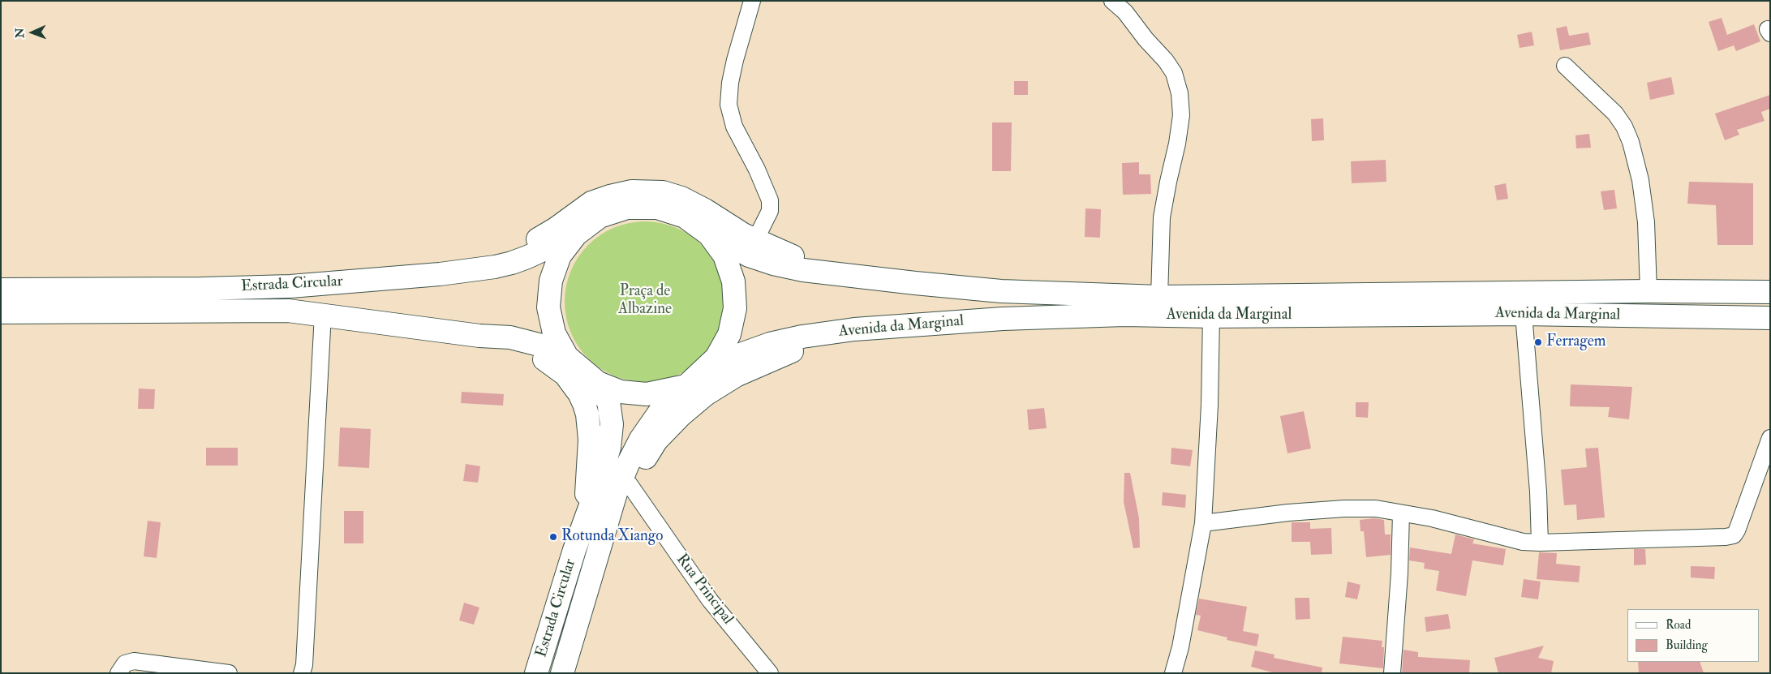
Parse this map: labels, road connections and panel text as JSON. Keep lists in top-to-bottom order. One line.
{"streets":{"main road":["Estrada Circular","Avenida da Marginal"],"street":["Rua Principal"]},"crossings":[["Estrada Circular","Avenida da Marginal"]],"parks":["Praça de Albazine"],"places":["Ferragem","Rotunda Xiango"],"legend":["Road","Building"],"north":"left"}
